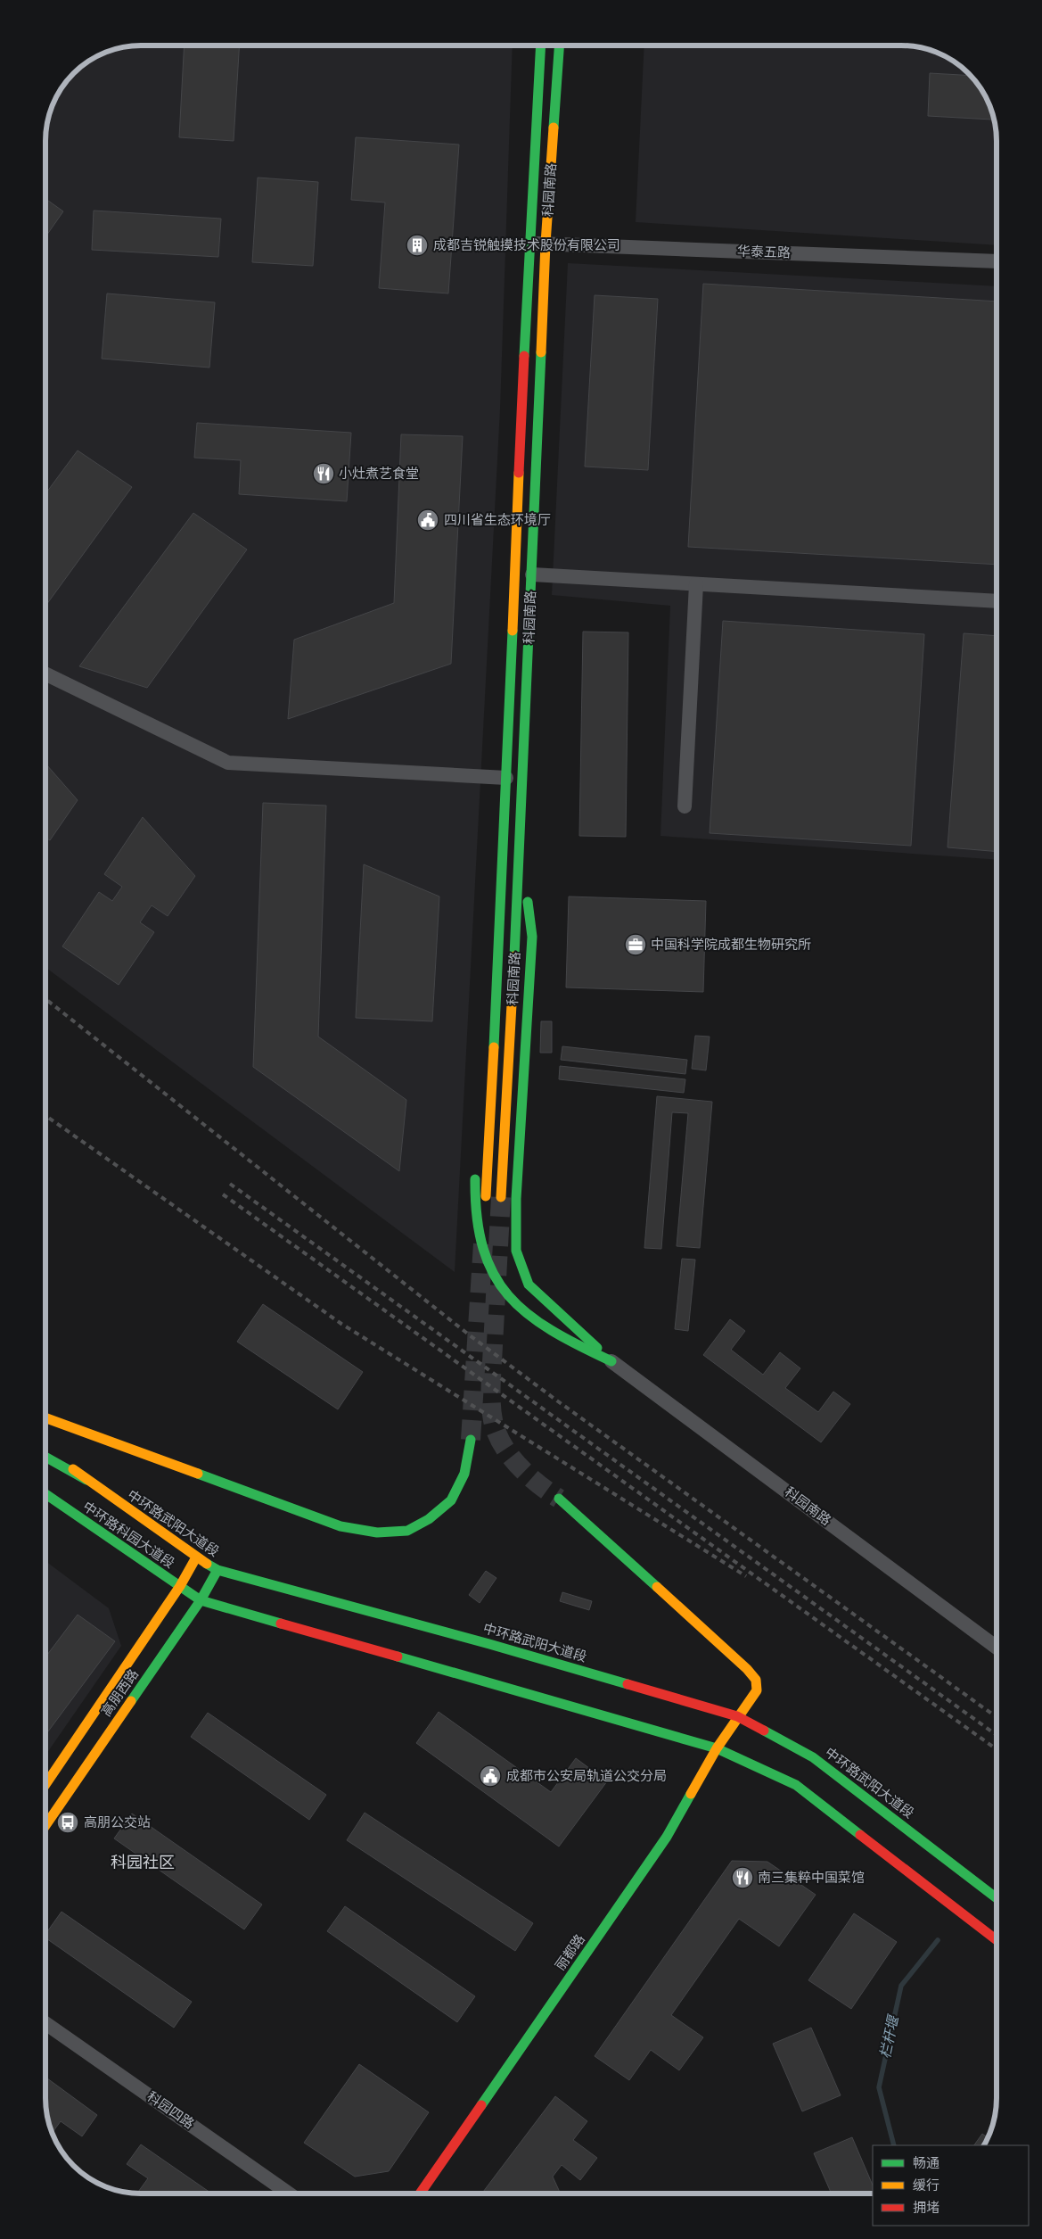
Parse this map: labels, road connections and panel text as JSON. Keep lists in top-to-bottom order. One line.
{"streets":{"main road":["科园南路","中环路武阳大道段","中环路科园大道段","高朋西路","丽都路"],"street":["华泰五路","科园四路"]},"crossings":[["科园南路","华泰五路"],["中环路武阳大道段","高朋西路"],["中环路武阳大道段","丽都路"],["中环路科园大道段","高朋西路"]],"districts":["科园社区"],"water":["栏杆堰"],"places":{"building":["成都吉锐触摸技术股份有限公司"],"restaurant":["小灶煮艺食堂","南三集粹中国菜馆"],"public building":["四川省生态环境厅","成都市公安局轨道公交分局"],"office":["中国科学院成都生物研究所"],"bus stop":["高朋公交站"]},"legend":["畅通","缓行","拥堵"]}
